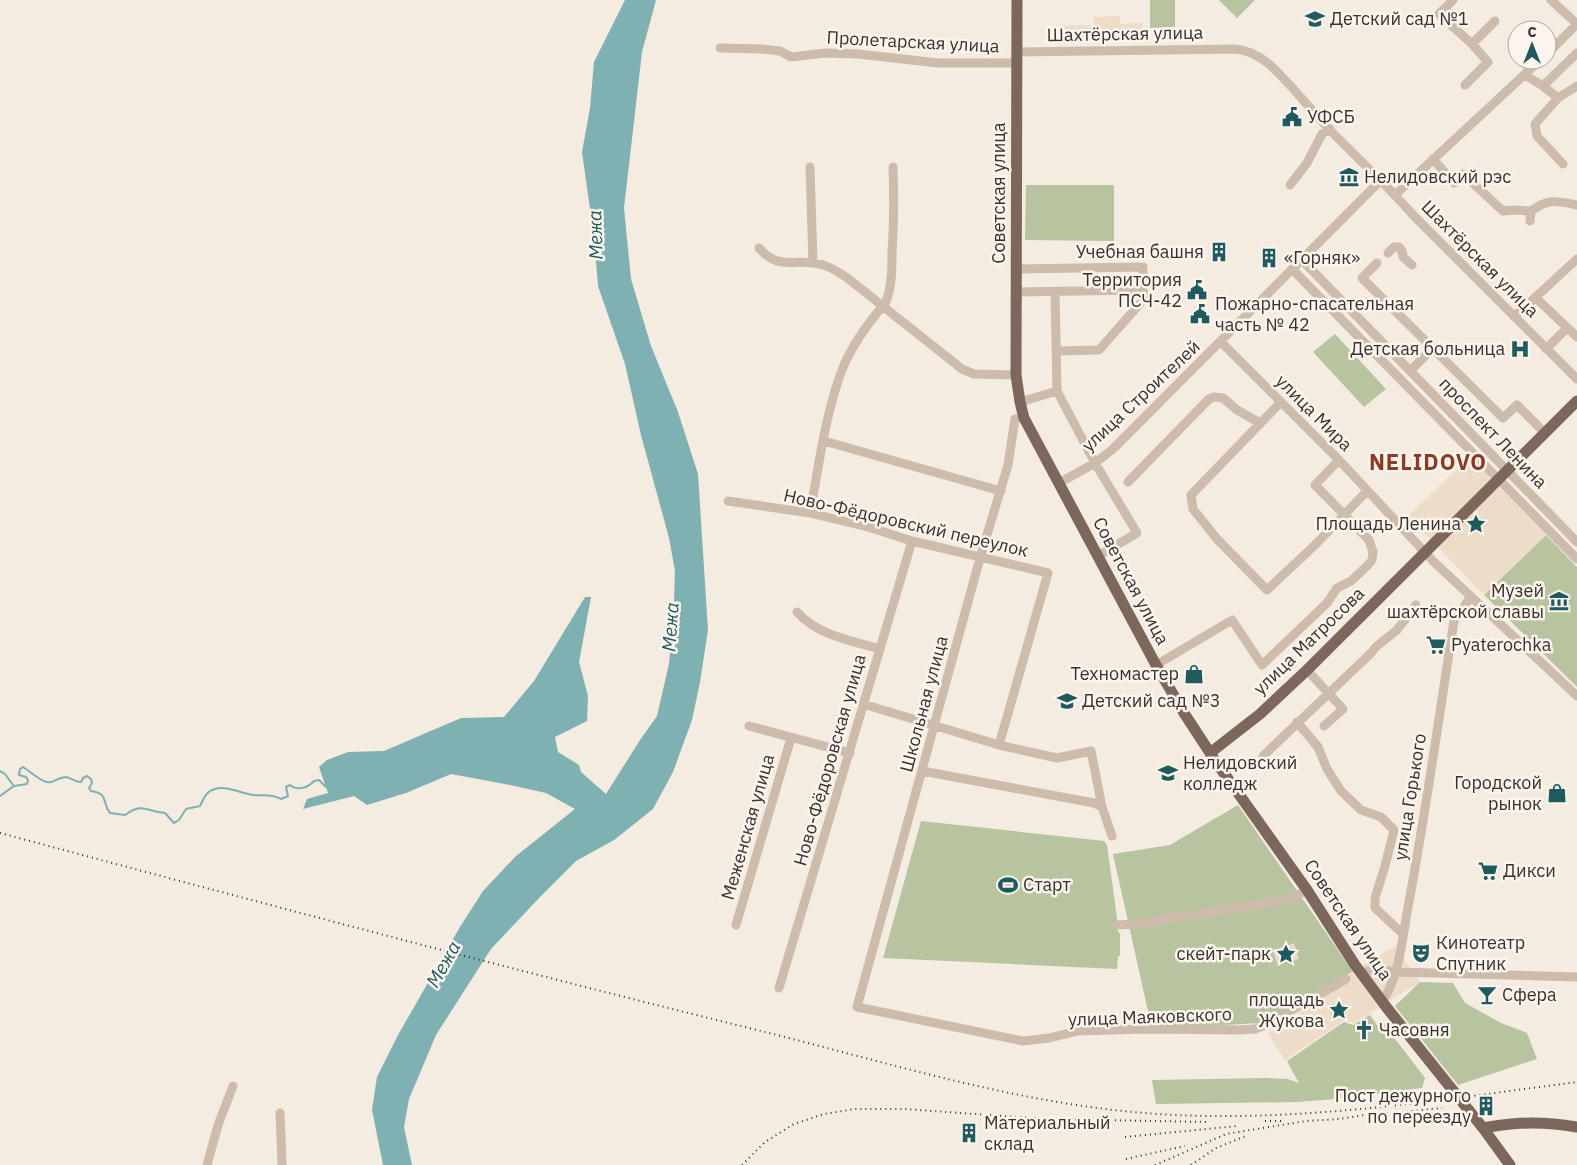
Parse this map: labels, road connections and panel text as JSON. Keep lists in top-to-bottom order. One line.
{"streets":{"main road":["Советская улица","улица Матросова"],"street":["Шахтёрская улица","Пролетарская улица","улица Строителей","улица Мира","проспект Ленина","Ново-Фёдоровский переулок","Школьная улица","Ново-Фёдоровская улица","улица Горького","Меженская улица","улица Маяковского"]},"crossings":[["Шахтёрская улица","Пролетарская улица"],["Шахтёрская улица","Советская улица"],["Шахтёрская улица","улица Строителей"],["Пролетарская улица","Советская улица"],["Советская улица","улица Строителей"],["Советская улица","улица Матросова"],["Советская улица","Школьная улица"],["Советская улица","улица Горького"],["улица Строителей","улица Мира"],["улица Строителей","проспект Ленина"],["улица Мира","улица Матросова"],["улица Мира","улица Горького"],["проспект Ленина","улица Матросова"],["Ново-Фёдоровский переулок","Школьная улица"],["Ново-Фёдоровский переулок","Ново-Фёдоровская улица"],["Школьная улица","улица Маяковского"]],"districts":["NELIDOVO"],"water":["Межа"],"places":{"school or university":["Детский сад №1","Детский сад №3","Нелидовский колледж"],"public building":["УФСБ","Территория ПСЧ-42","Пожарно-спасательная часть № 42"],"museum":["Нелидовский рэс","Музей шахтёрской славы"],"building":["Учебная башня","«Горняк»","Пост дежурного по переезду","Материальный склад"],"hospital":["Детская больница"],"place":["Площадь Ленина","скейт-парк","площадь Жукова"],"supermarket":["Pyaterochka","Дикси"],"shop":["Техномастер","Городской рынок"],"sports":["Старт"],"theatre":["Кинотеатр Спутник"],"bar":["Сфера"],"church":["Часовня"]},"north":"top"}
